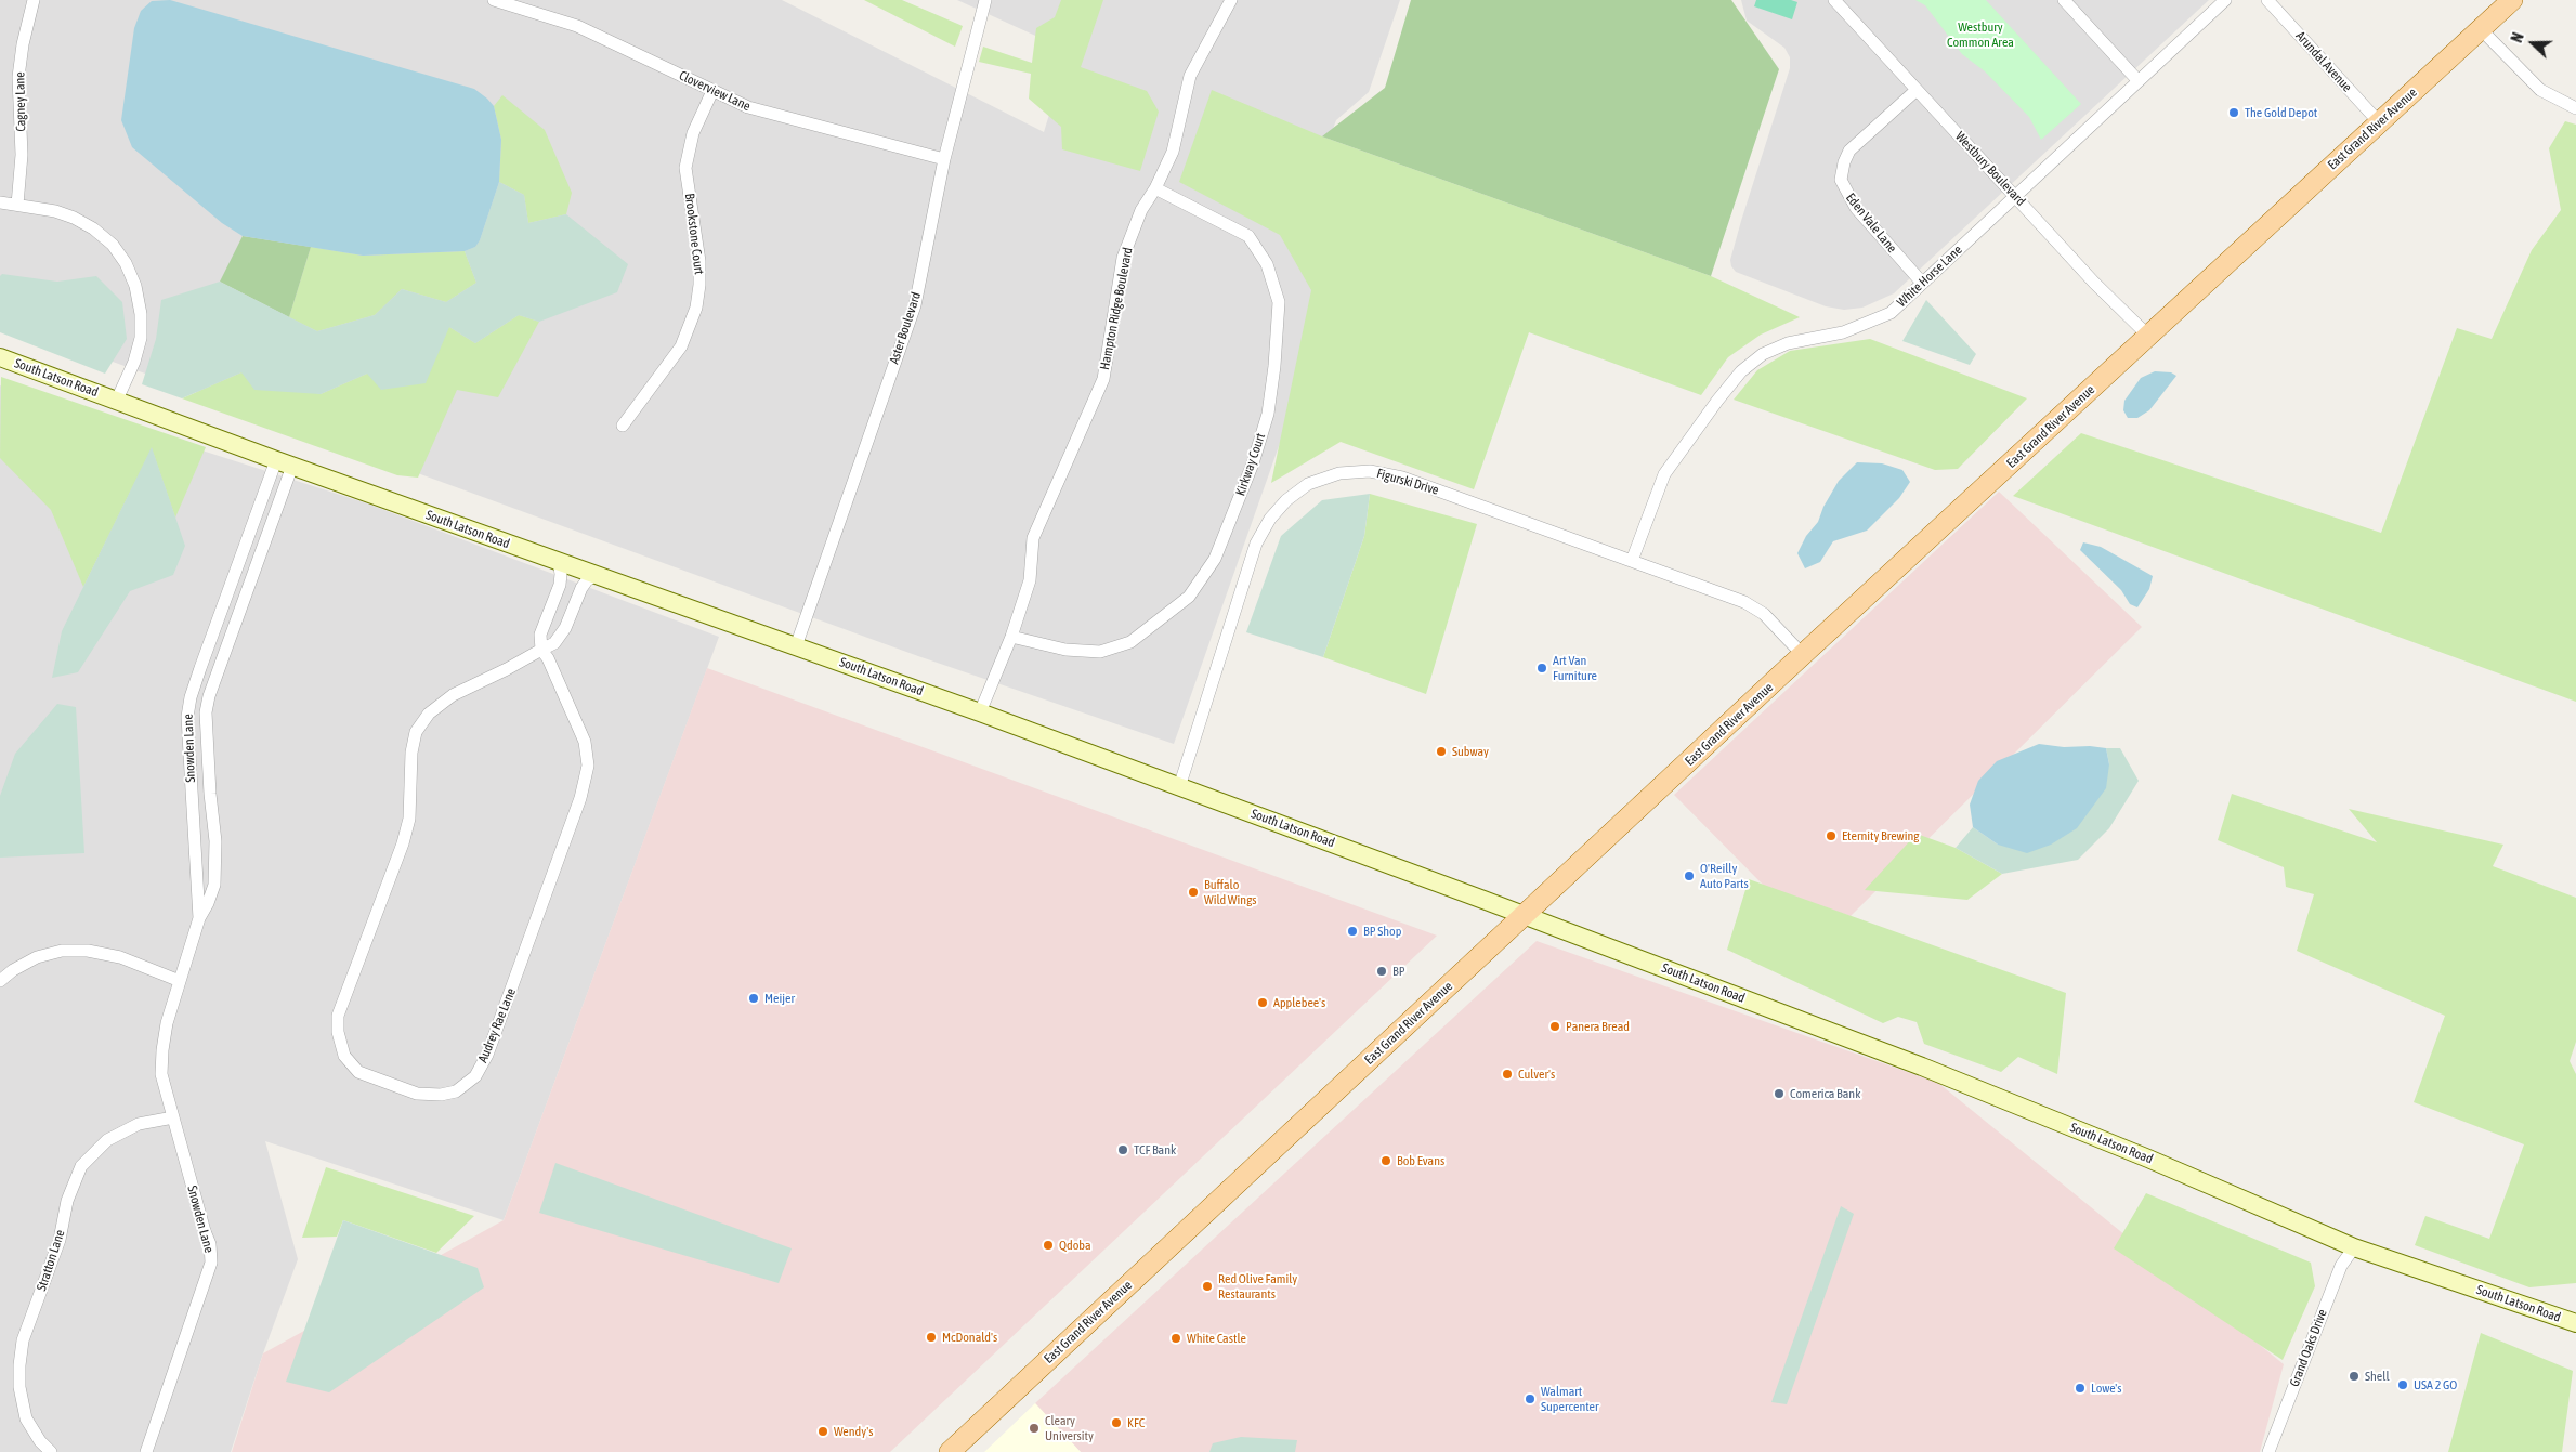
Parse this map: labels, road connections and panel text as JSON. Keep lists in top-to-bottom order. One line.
{"streets":{"main road":["East Grand River Avenue","South Latson Road"],"street":["Arundal Avenue","Cloverview Lane","Cagney Lane","Westbury Boulevard","Eden Vale Lane","Brookstone Court","White Horse Lane","Hampton Ridge Boulevard","Aster Boulevard","Kirkway Court","Figurski Drive","Snowden Lane","Audrey Rae Lane","Stratton Lane","Grand Oaks Drive"]},"crossings":[["Arundal Avenue","East Grand River Avenue"],["Cloverview Lane","Brookstone Court"],["Cloverview Lane","Aster Boulevard"],["East Grand River Avenue","Westbury Boulevard"],["East Grand River Avenue","South Latson Road"],["East Grand River Avenue","Figurski Drive"],["Westbury Boulevard","Eden Vale Lane"],["Westbury Boulevard","White Horse Lane"],["Eden Vale Lane","White Horse Lane"],["White Horse Lane","Figurski Drive"],["Hampton Ridge Boulevard","South Latson Road"],["Hampton Ridge Boulevard","Kirkway Court"],["Aster Boulevard","South Latson Road"],["South Latson Road","Figurski Drive"],["South Latson Road","Snowden Lane"],["South Latson Road","Audrey Rae Lane"],["South Latson Road","Grand Oaks Drive"],["Snowden Lane","Stratton Lane"]],"parks":["Westbury Common Area"],"places":["The Gold Depot","Art Van Furniture","Subway","Eternity Brewing","O'Reilly Auto Parts","Buffalo Wild Wings","BP Shop","BP","Meijer","Applebee's","Panera Bread","Culver's","Comerica Bank","TCF Bank","Bob Evans","Qdoba","Red Olive Family Restaurants","McDonald's","White Castle","Shell","USA 2 GO","Lowe's","Walmart Supercenter","KFC","Cleary University","Wendy's"],"north":"left"}
